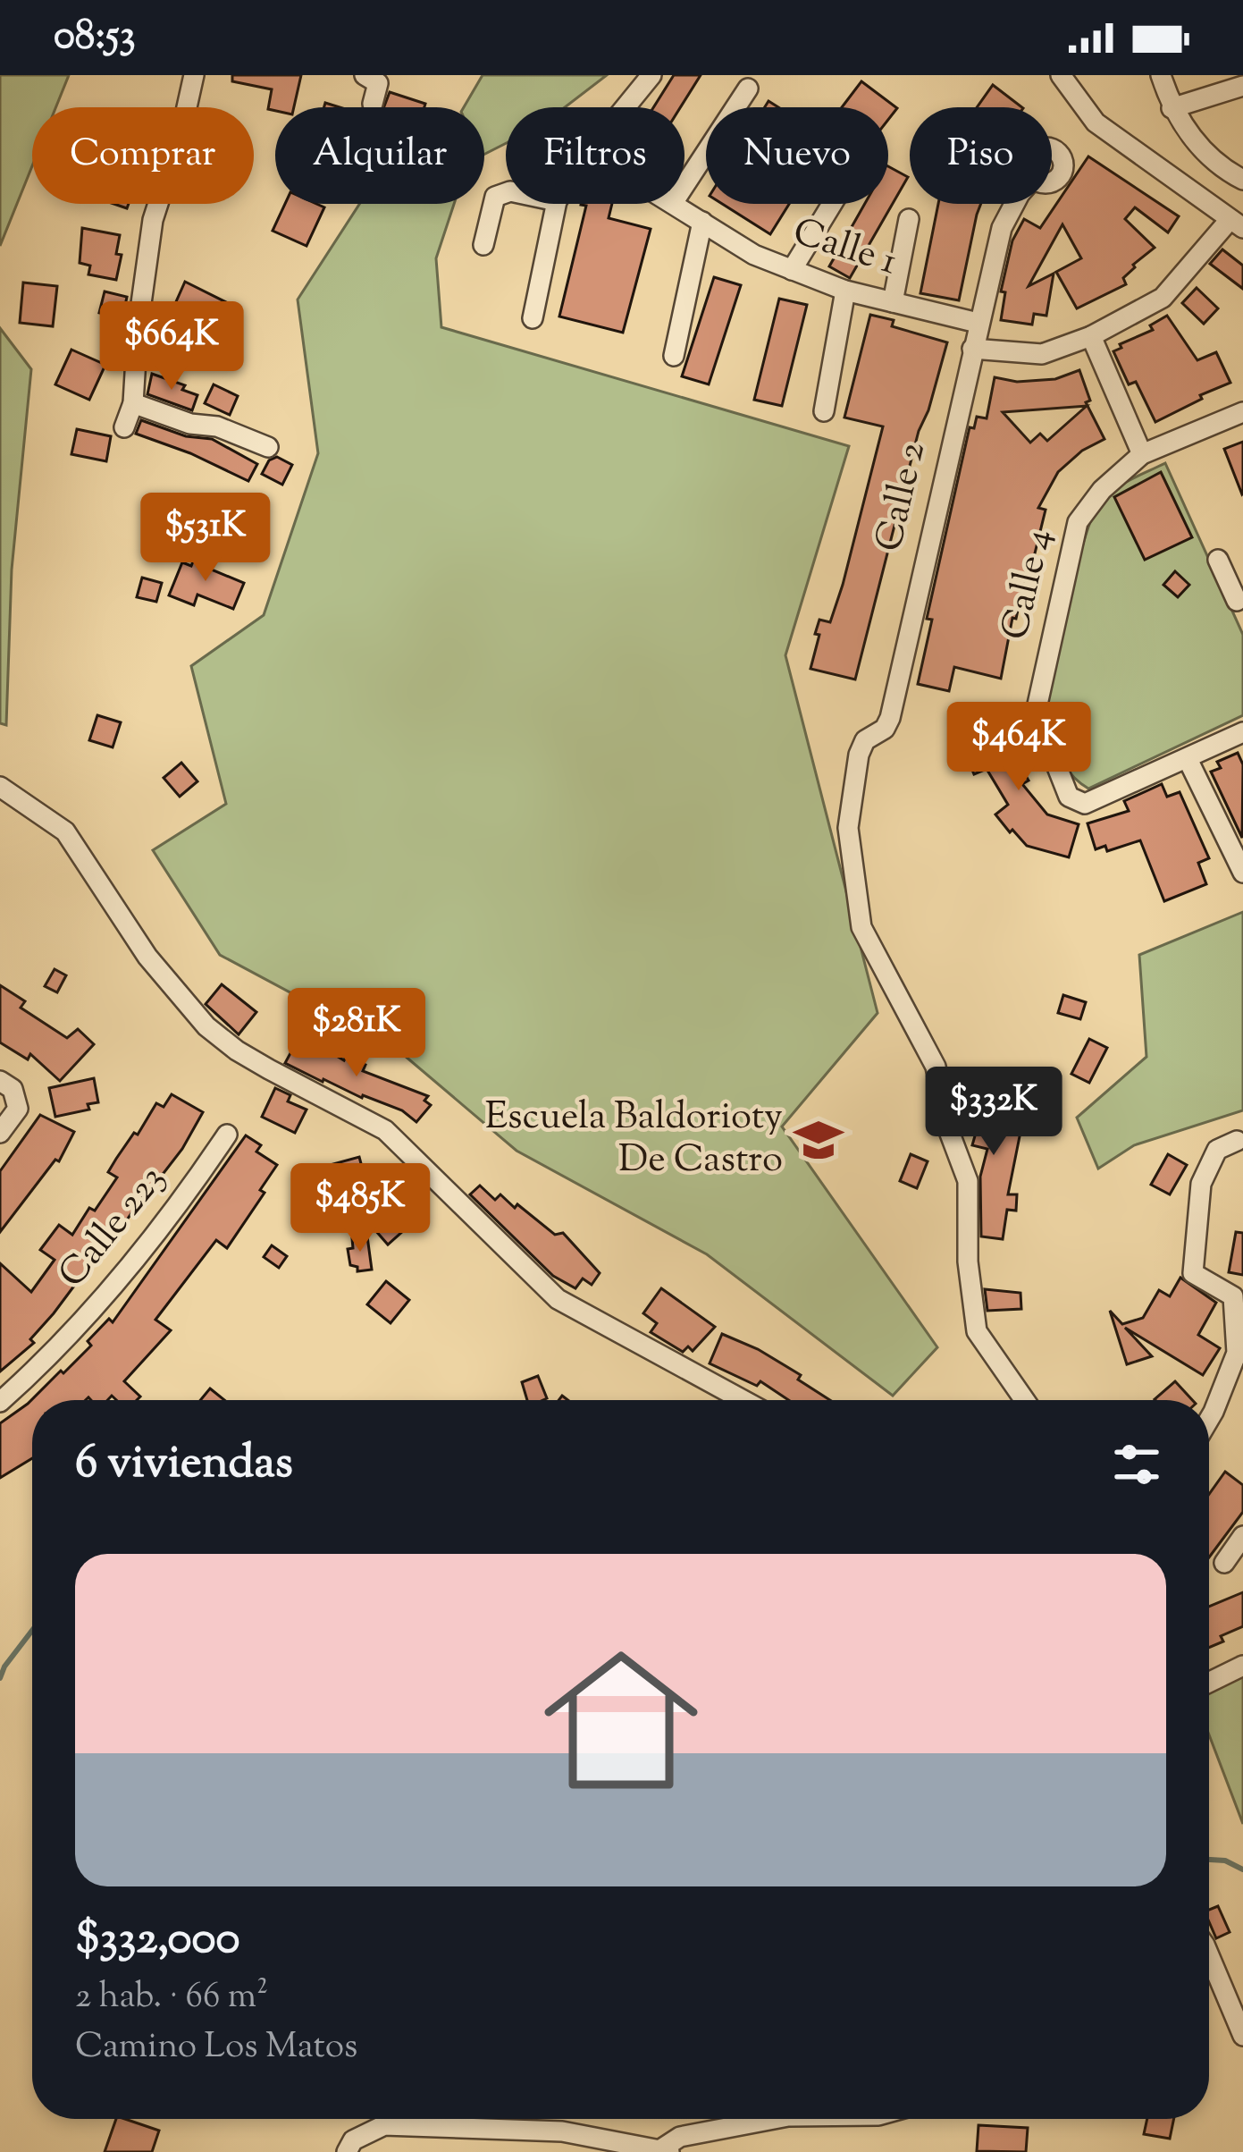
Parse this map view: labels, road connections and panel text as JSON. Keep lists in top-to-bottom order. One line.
{"streets":{"street":["Calle 1","Calle 2","Calle 4","Calle 223"]},"crossings":[["Calle 1","Calle 2"]],"places":{"school or university":["Escuela Baldorioty De Castro"]},"page":{"status":"08:53","chip":["Comprar","Alquilar","Filtros","Nuevo","Piso"],"price":["$664K","$531K","$464K","$281K","$332K","$485K"],"heading":"6 viviendas","list":[{"name":"$332,000","note":"2 hab. · 66 m² · Camino Los Matos"}]}}
